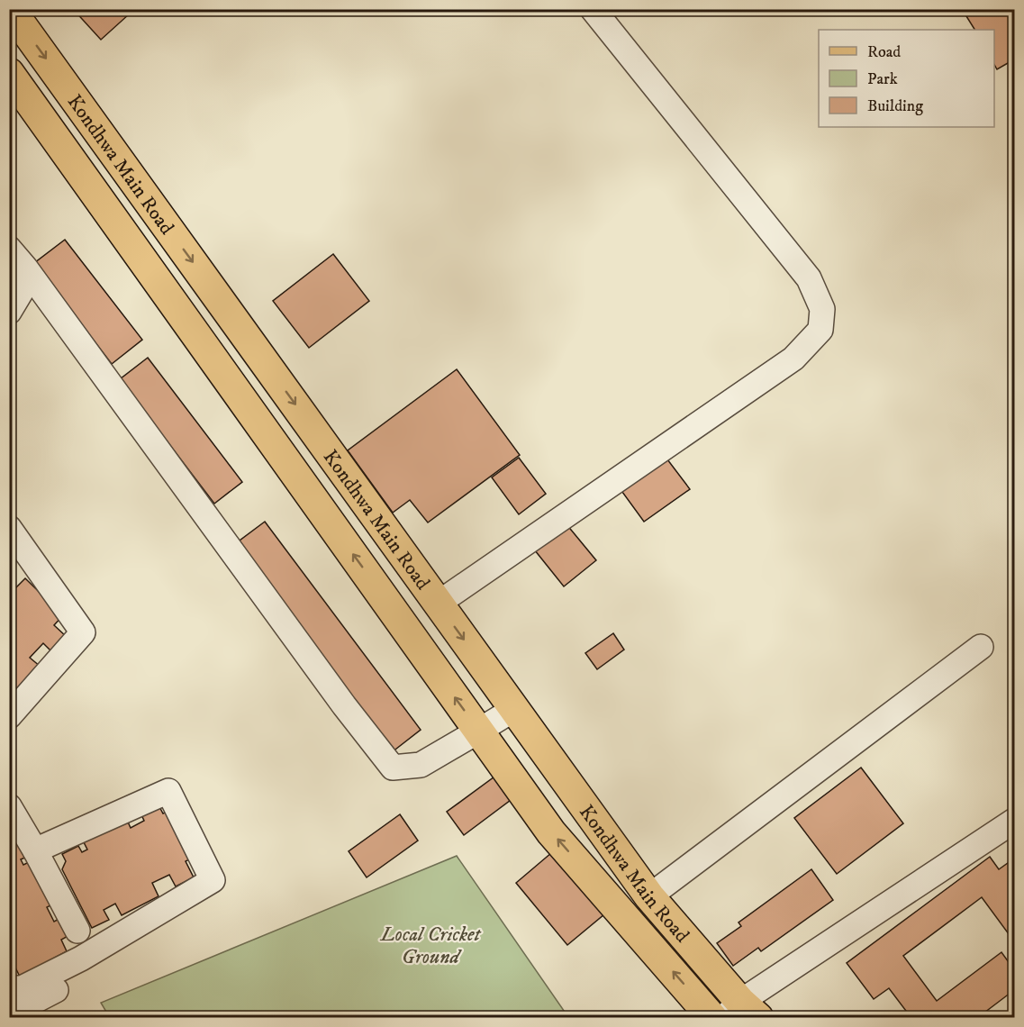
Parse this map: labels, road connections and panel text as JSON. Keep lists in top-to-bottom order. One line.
{"streets":{"main road":["Kondhwa Main Road"]},"parks":["Local Cricket Ground"],"legend":["Road","Park","Building"]}
